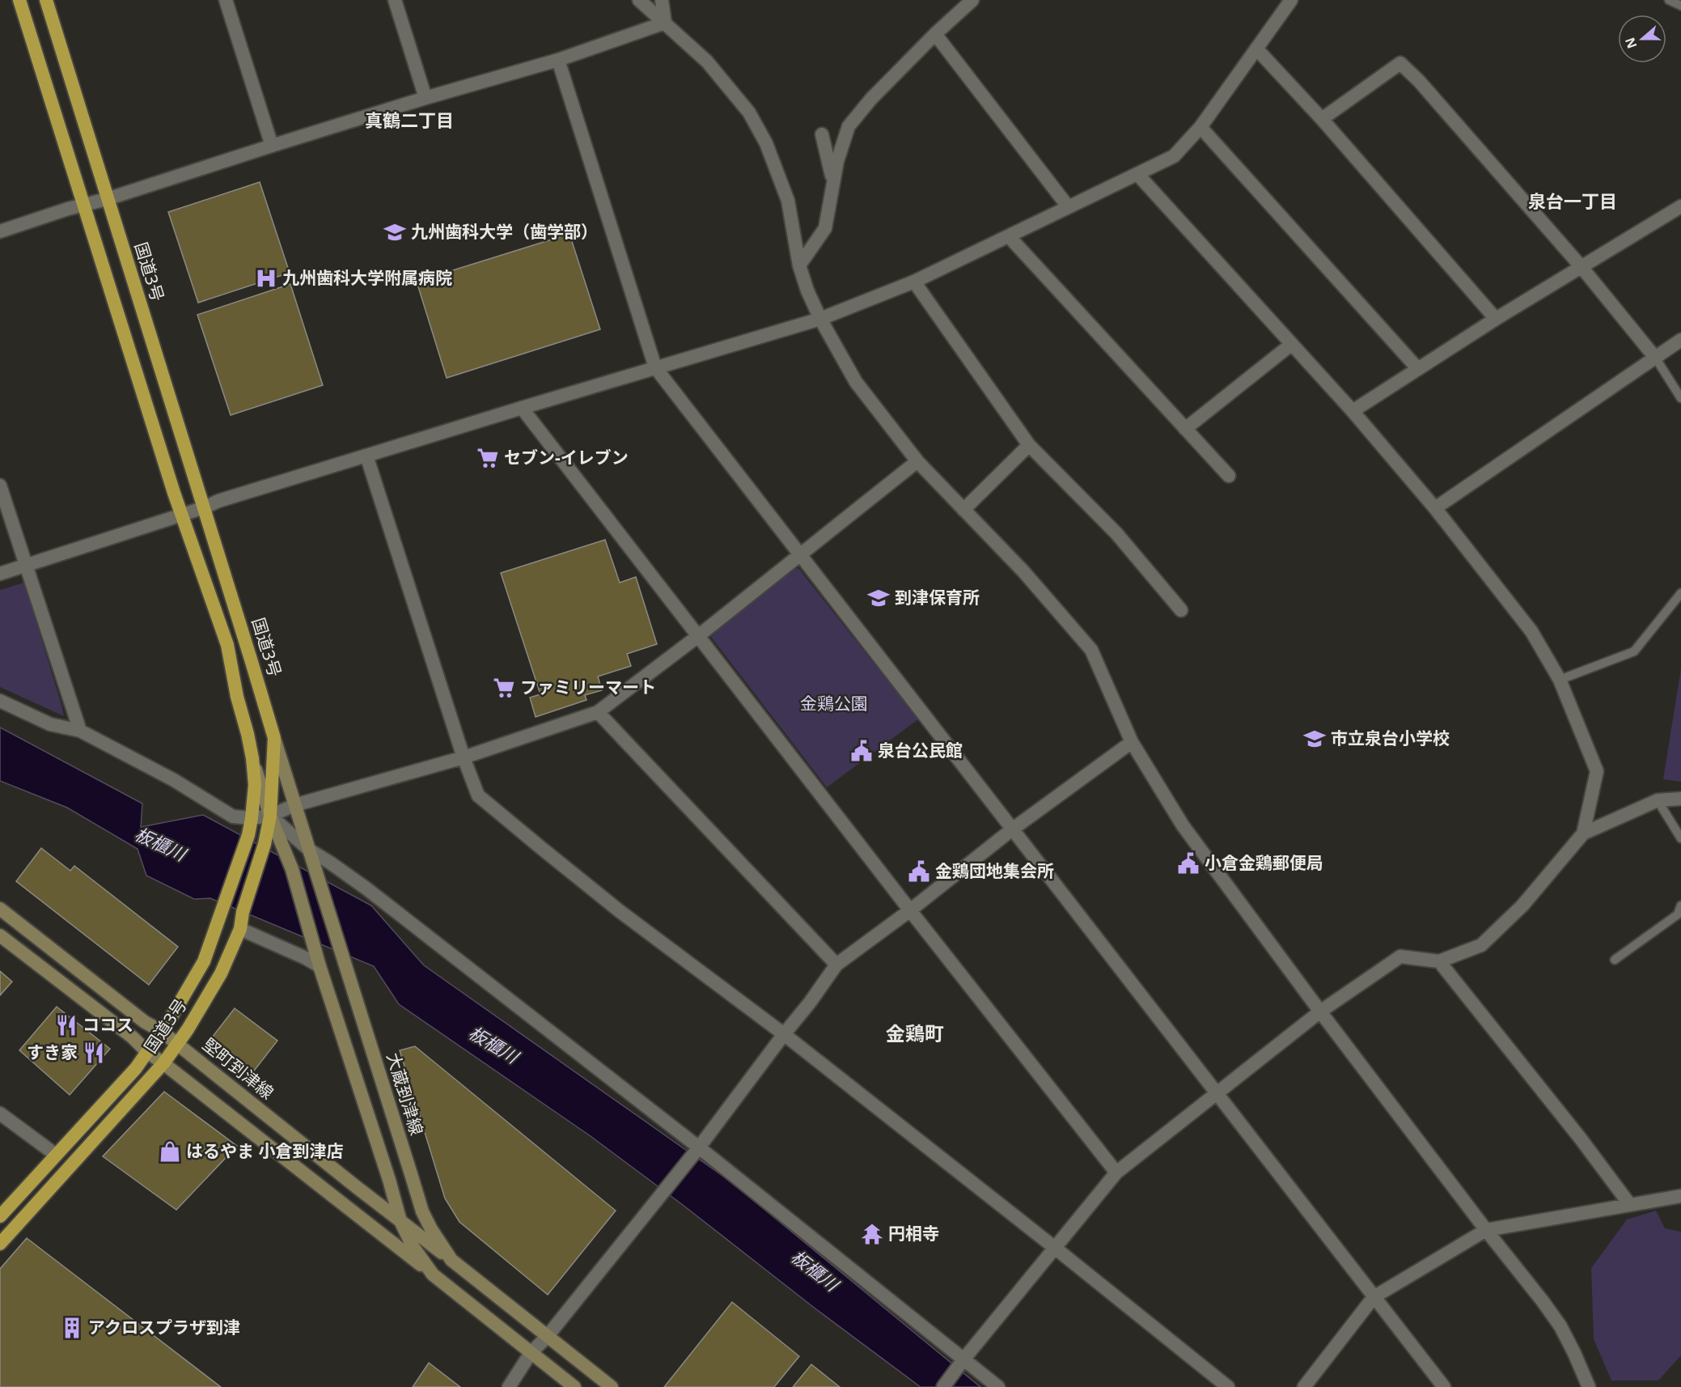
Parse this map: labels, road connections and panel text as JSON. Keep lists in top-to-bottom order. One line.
{"streets":{"highway":["国道3号"],"main road":["堅町到津線","大蔵到津線"]},"crossings":[["国道3号","堅町到津線"],["国道3号","大蔵到津線"],["堅町到津線","大蔵到津線"]],"districts":["真鶴二丁目","泉台一丁目","金鶏町"],"water":["板櫃川"],"parks":["金鶏公園"],"places":{"school or university":["九州歯科大学（歯学部）","到津保育所","市立泉台小学校"],"hospital":["九州歯科大学附属病院"],"supermarket":["セブン-イレブン","ファミリーマート"],"public building":["泉台公民館","小倉金鶏郵便局","金鶏団地集会所"],"restaurant":["ココス","すき家"],"shop":["はるやま 小倉到津店"],"temple":["円相寺"],"building":["アクロスプラザ到津"]},"north":"left"}
